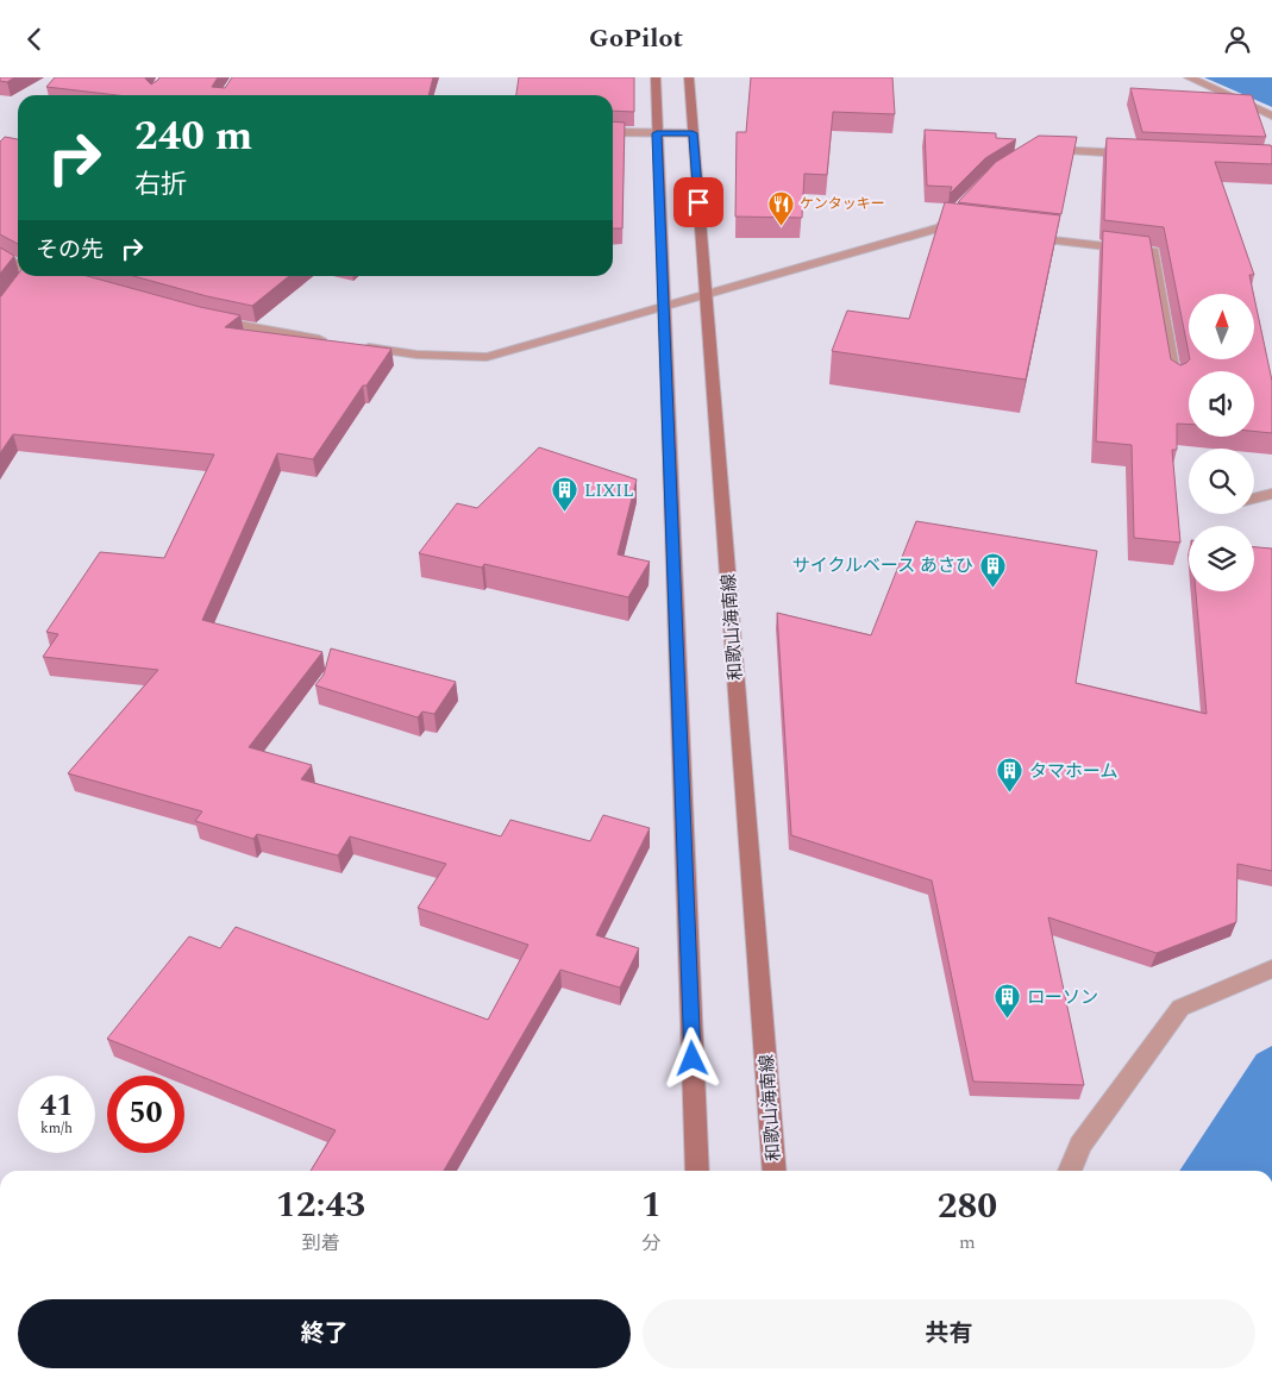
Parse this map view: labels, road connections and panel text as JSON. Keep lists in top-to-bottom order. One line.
{"streets":{"main road":["和歌山海南線"]},"places":{"restaurant":["ケンタッキー"],"building":["LIXIL","サイクルベース あさひ","タマホーム","ローソン"]},"north":"top","page":{"header":"GoPilot","turn":["240 m","右折"],"then":"その先","speed":"41 km/h","limit":"50","eta":["12:43","到着","1","分","280","m"],"buttons":["終了","共有"]}}
